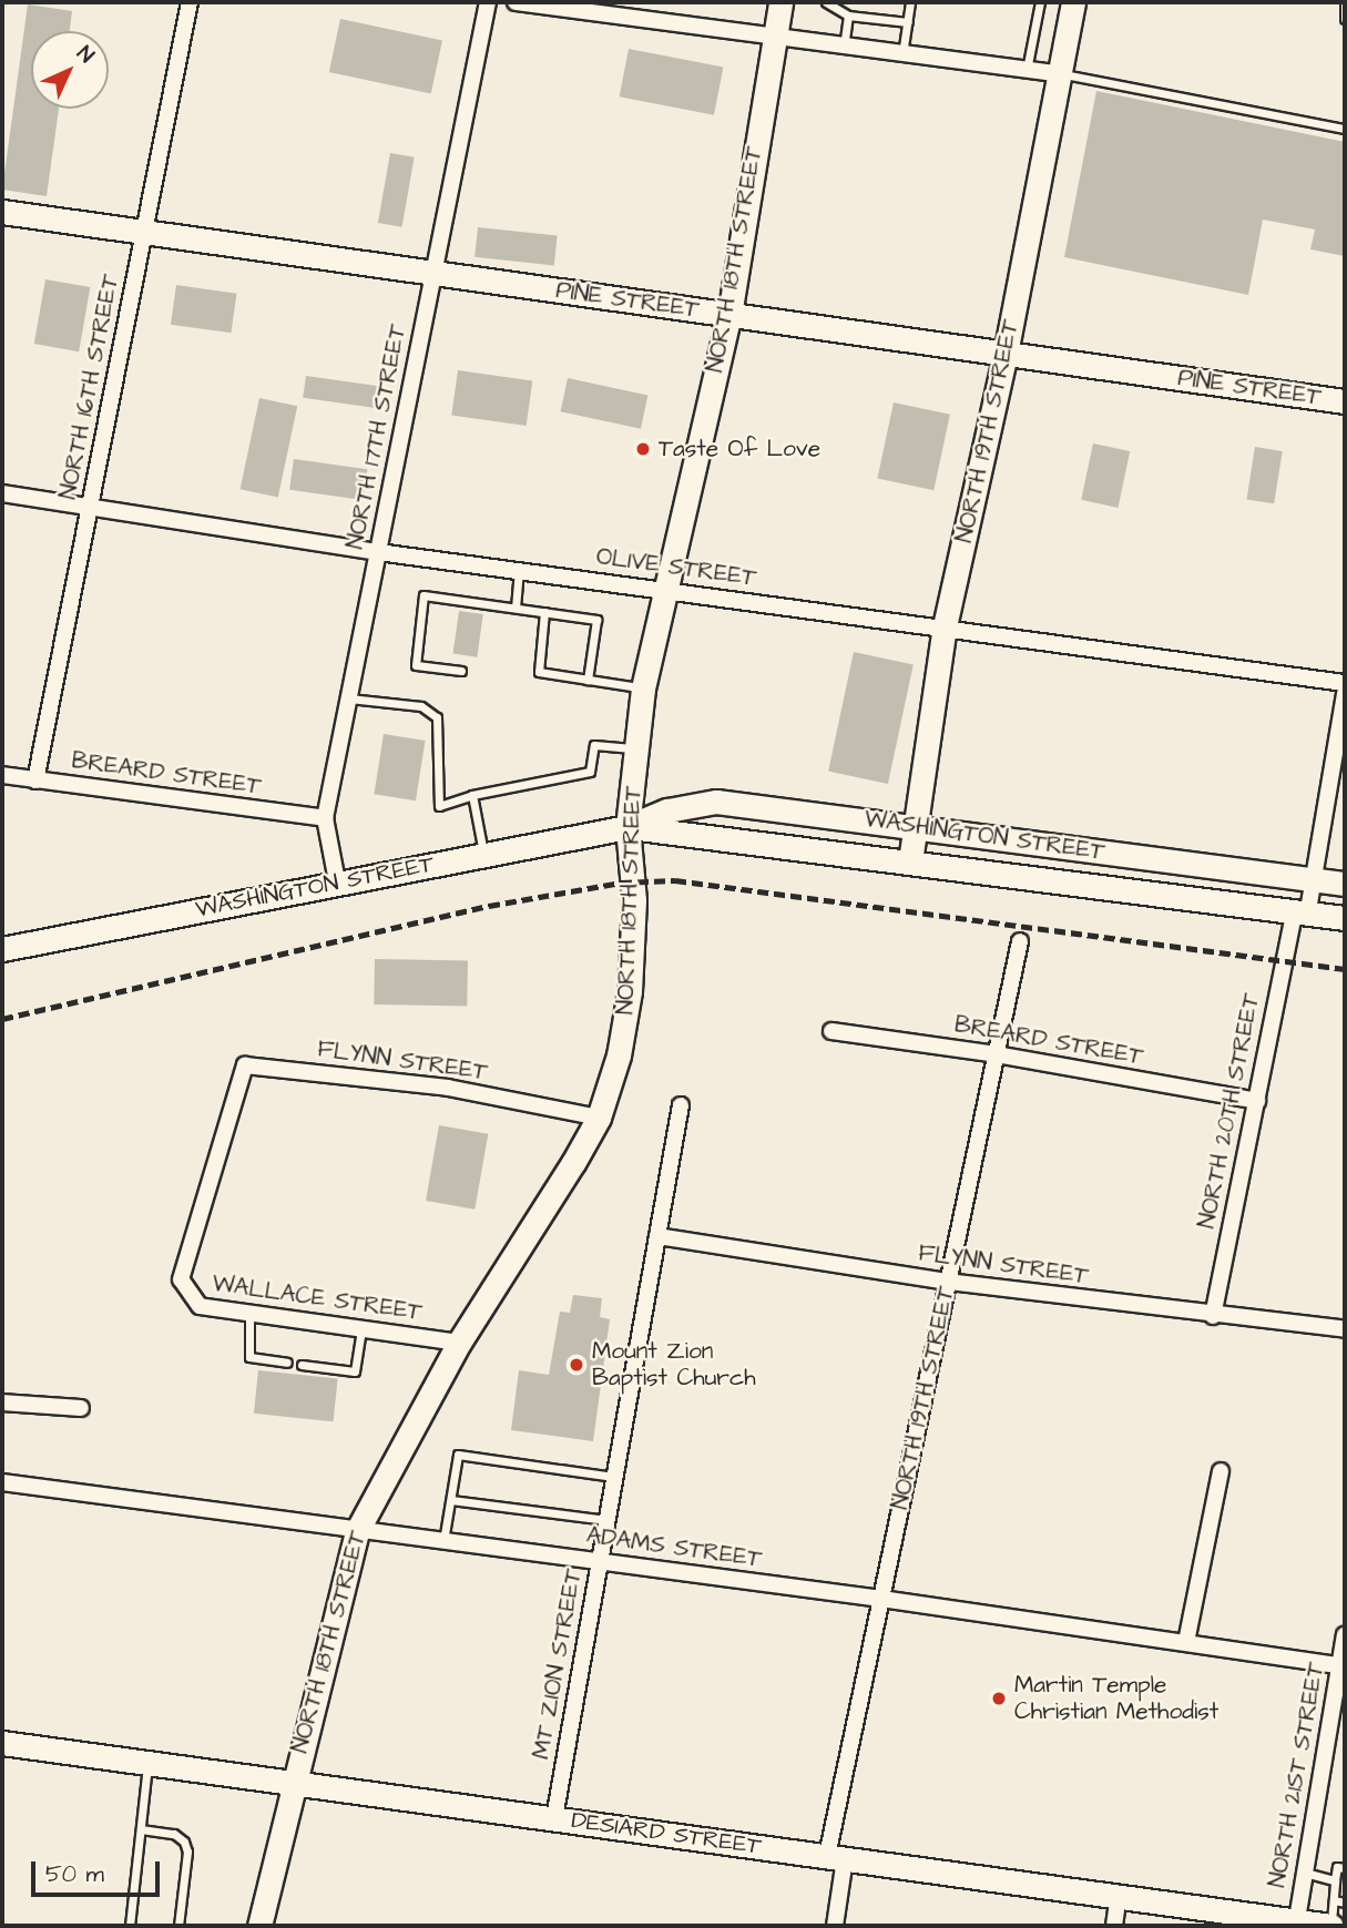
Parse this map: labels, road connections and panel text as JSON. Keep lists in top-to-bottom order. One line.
{"streets":{"street":["NORTH 18TH STREET","PINE STREET","NORTH 16TH STREET","NORTH 19TH STREET","NORTH 17TH STREET","OLIVE STREET","BREARD STREET","WASHINGTON STREET","FLYNN STREET","NORTH 20TH STREET","WALLACE STREET","ADAMS STREET","MT ZION STREET","NORTH 21ST STREET","DESIARD STREET"]},"crossings":[["NORTH 18TH STREET","PINE STREET"],["NORTH 18TH STREET","OLIVE STREET"],["NORTH 18TH STREET","WASHINGTON STREET"],["NORTH 18TH STREET","FLYNN STREET"],["NORTH 18TH STREET","WALLACE STREET"],["NORTH 18TH STREET","ADAMS STREET"],["NORTH 18TH STREET","DESIARD STREET"],["PINE STREET","NORTH 16TH STREET"],["PINE STREET","NORTH 19TH STREET"],["PINE STREET","NORTH 17TH STREET"],["NORTH 16TH STREET","OLIVE STREET"],["NORTH 16TH STREET","BREARD STREET"],["NORTH 19TH STREET","OLIVE STREET"],["NORTH 19TH STREET","BREARD STREET"],["NORTH 19TH STREET","WASHINGTON STREET"],["NORTH 19TH STREET","FLYNN STREET"],["NORTH 19TH STREET","ADAMS STREET"],["NORTH 19TH STREET","DESIARD STREET"],["NORTH 17TH STREET","OLIVE STREET"],["NORTH 17TH STREET","BREARD STREET"],["NORTH 17TH STREET","WASHINGTON STREET"],["BREARD STREET","NORTH 20TH STREET"],["WASHINGTON STREET","NORTH 20TH STREET"],["FLYNN STREET","NORTH 20TH STREET"],["FLYNN STREET","WALLACE STREET"],["FLYNN STREET","MT ZION STREET"],["ADAMS STREET","MT ZION STREET"],["ADAMS STREET","NORTH 21ST STREET"],["MT ZION STREET","DESIARD STREET"],["NORTH 21ST STREET","DESIARD STREET"]],"places":["Taste Of Love","Mount Zion Baptist Church","Martin Temple Christian Methodist"],"scale_bar":"50 m","north":"top right"}
